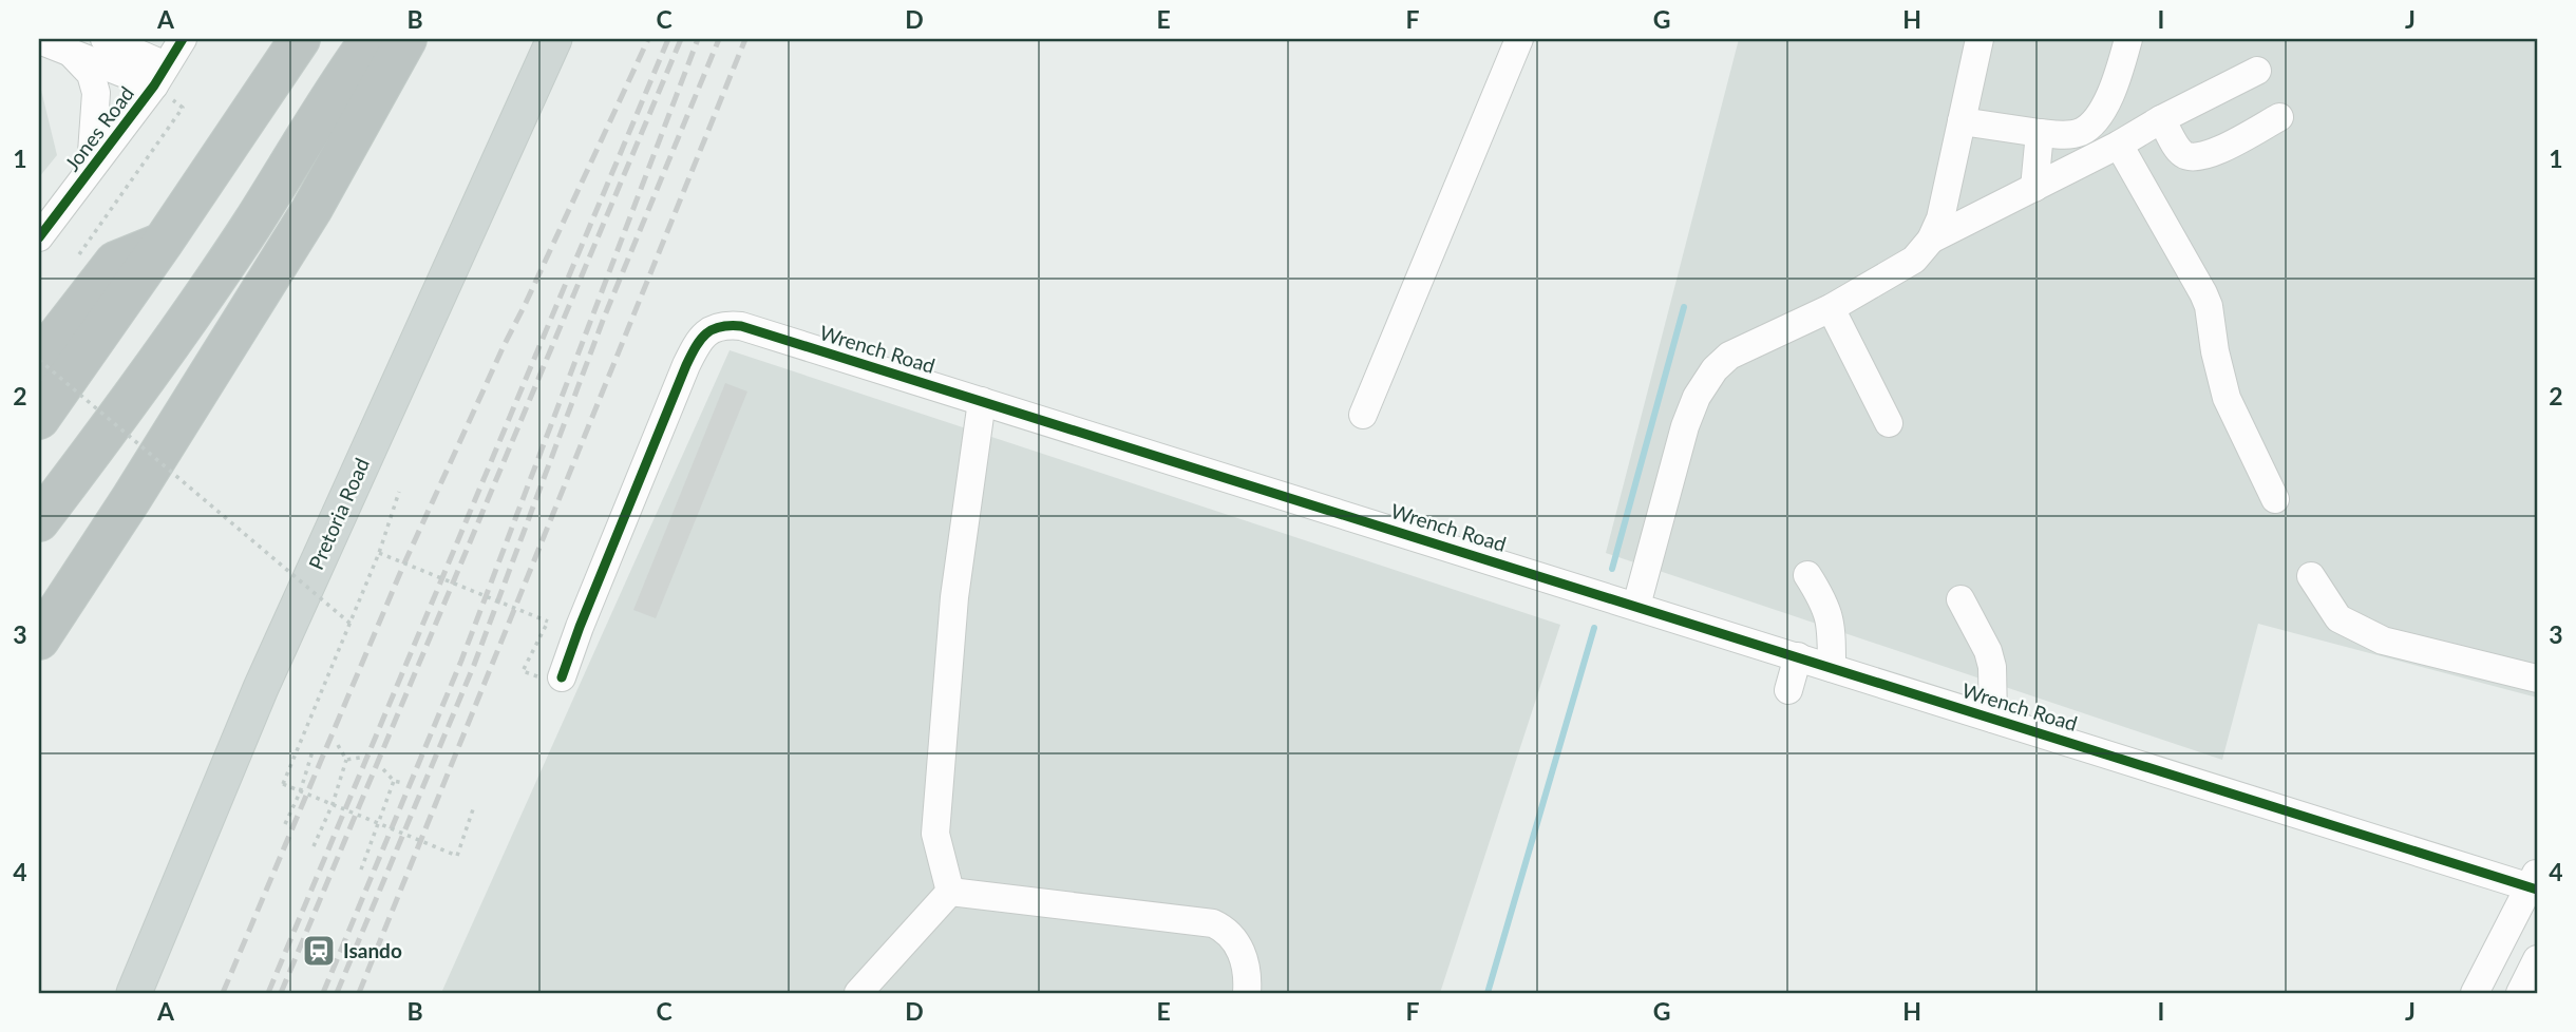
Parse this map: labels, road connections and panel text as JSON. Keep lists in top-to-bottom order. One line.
{"streets":{"main road":["Pretoria Road"],"street":["Jones Road","Wrench Road"]},"places":{"station":["Isando"]},"grid":{"columns":["A","B","C","D","E","F","G","H","I","J"],"rows":["1","2","3","4"]}}
